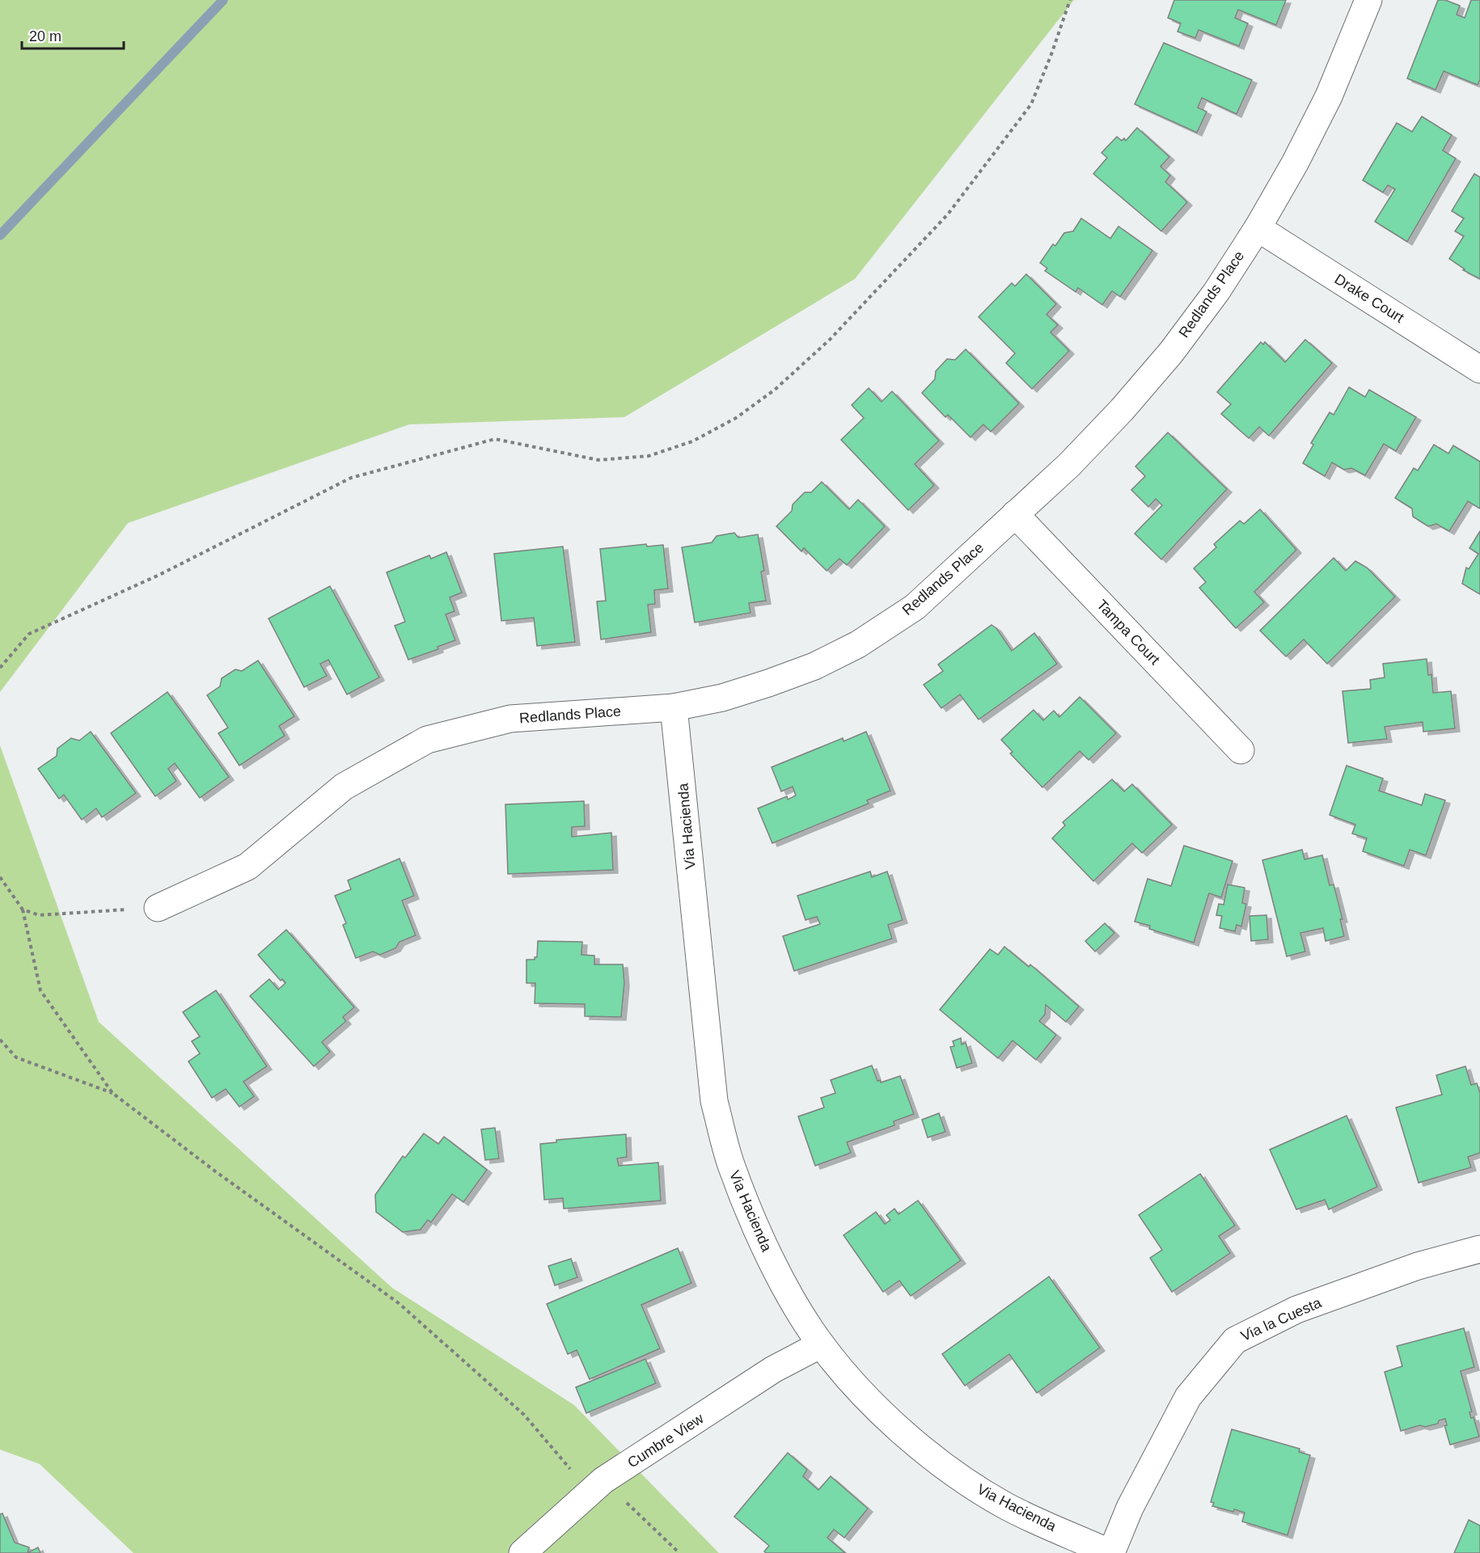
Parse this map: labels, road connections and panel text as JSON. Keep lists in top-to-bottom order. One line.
{"streets":{"street":["Redlands Place","Drake Court","Tampa Court","Via Hacienda","Via la Cuesta","Cumbre View"]},"crossings":[["Redlands Place","Drake Court"],["Redlands Place","Tampa Court"],["Redlands Place","Via Hacienda"],["Via Hacienda","Via la Cuesta"],["Via Hacienda","Cumbre View"]],"scale_bar":"20 m"}
